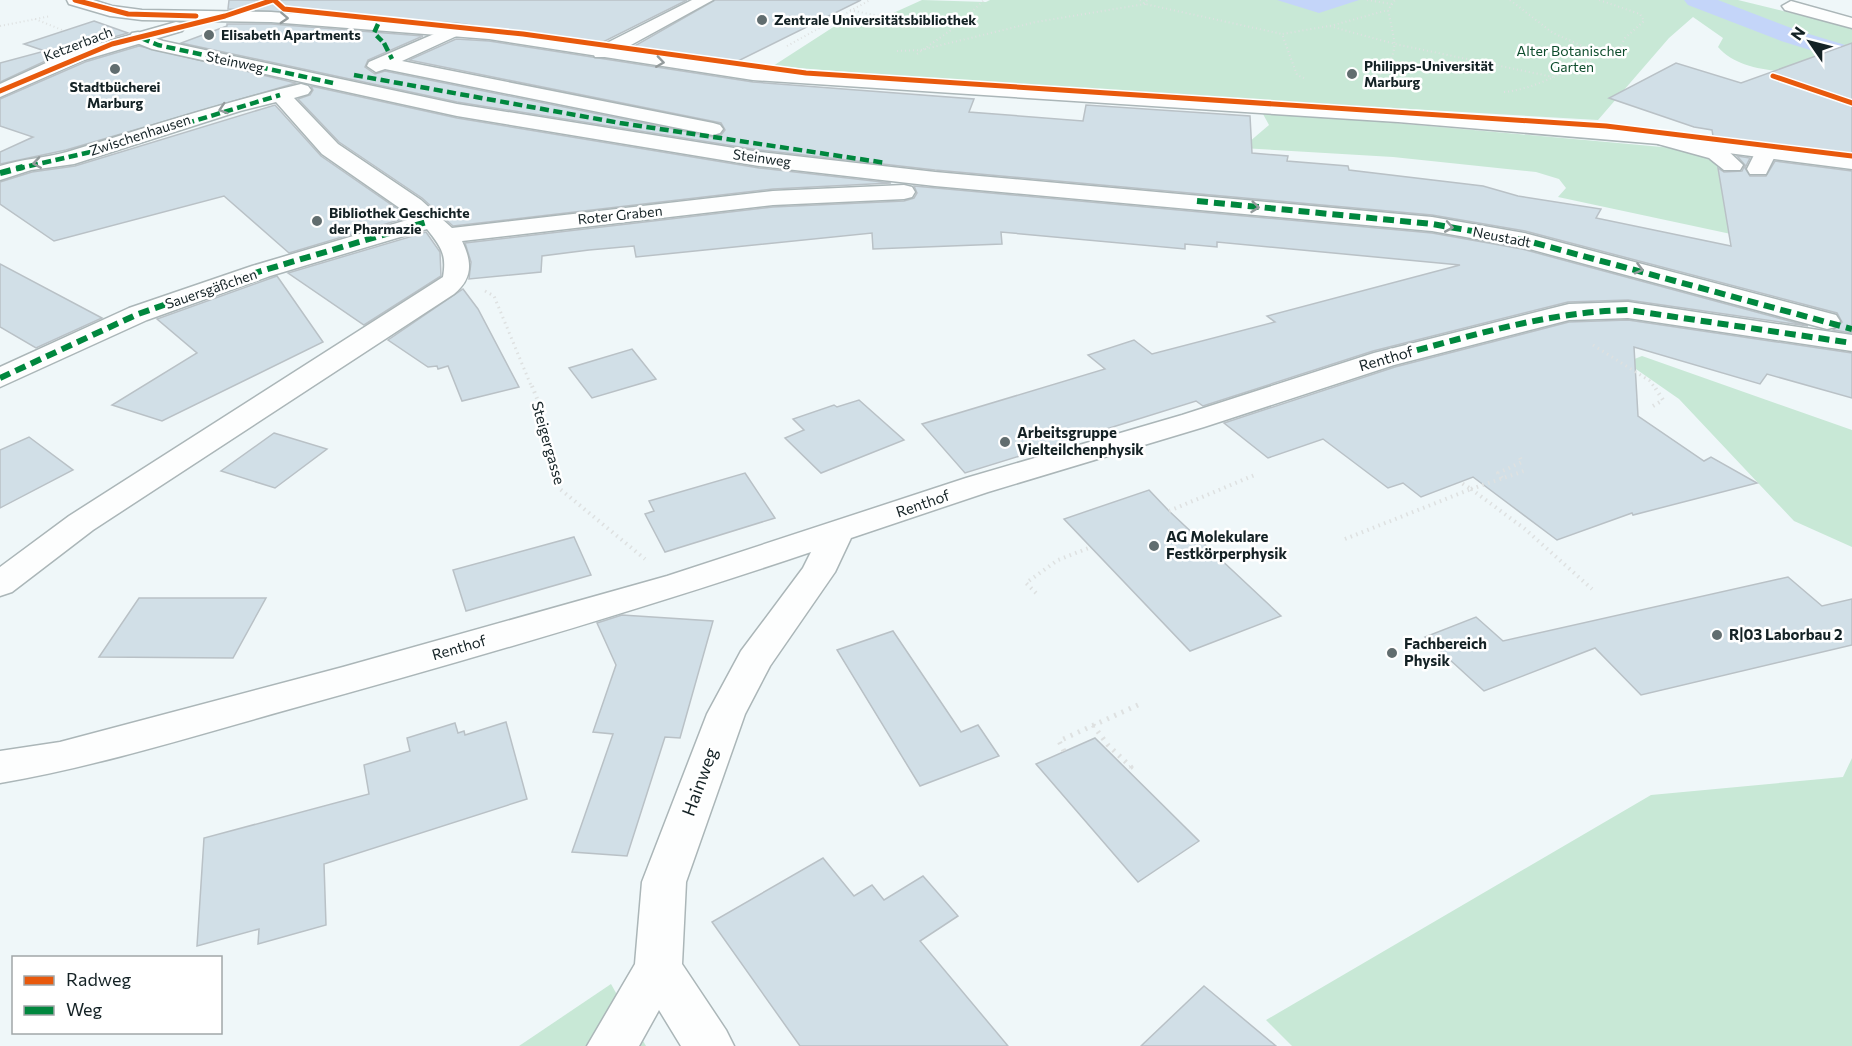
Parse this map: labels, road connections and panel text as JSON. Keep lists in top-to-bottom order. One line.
{"streets":{"street":["Ketzerbach","Steinweg","Zwischenhausen","Roter Graben","Neustadt","Sauersgäßchen","Renthof","Hainweg"],"path":["Steigergasse"]},"crossings":[["Ketzerbach","Steinweg"],["Steinweg","Zwischenhausen"],["Steinweg","Roter Graben"],["Steinweg","Neustadt"],["Roter Graben","Sauersgäßchen"],["Renthof","Hainweg"]],"parks":["Alter Botanischer Garten"],"places":["Zentrale Universitätsbibliothek","Elisabeth Apartments","Stadtbücherei Marburg","Philipps-Universität Marburg","Bibliothek Geschichte der Pharmazie","Arbeitsgruppe Vielteilchenphysik","AG Molekulare Festkörperphysik","R|03 Laborbau 2","Fachbereich Physik"],"legend":["Radweg","Weg"],"north":"top left"}
